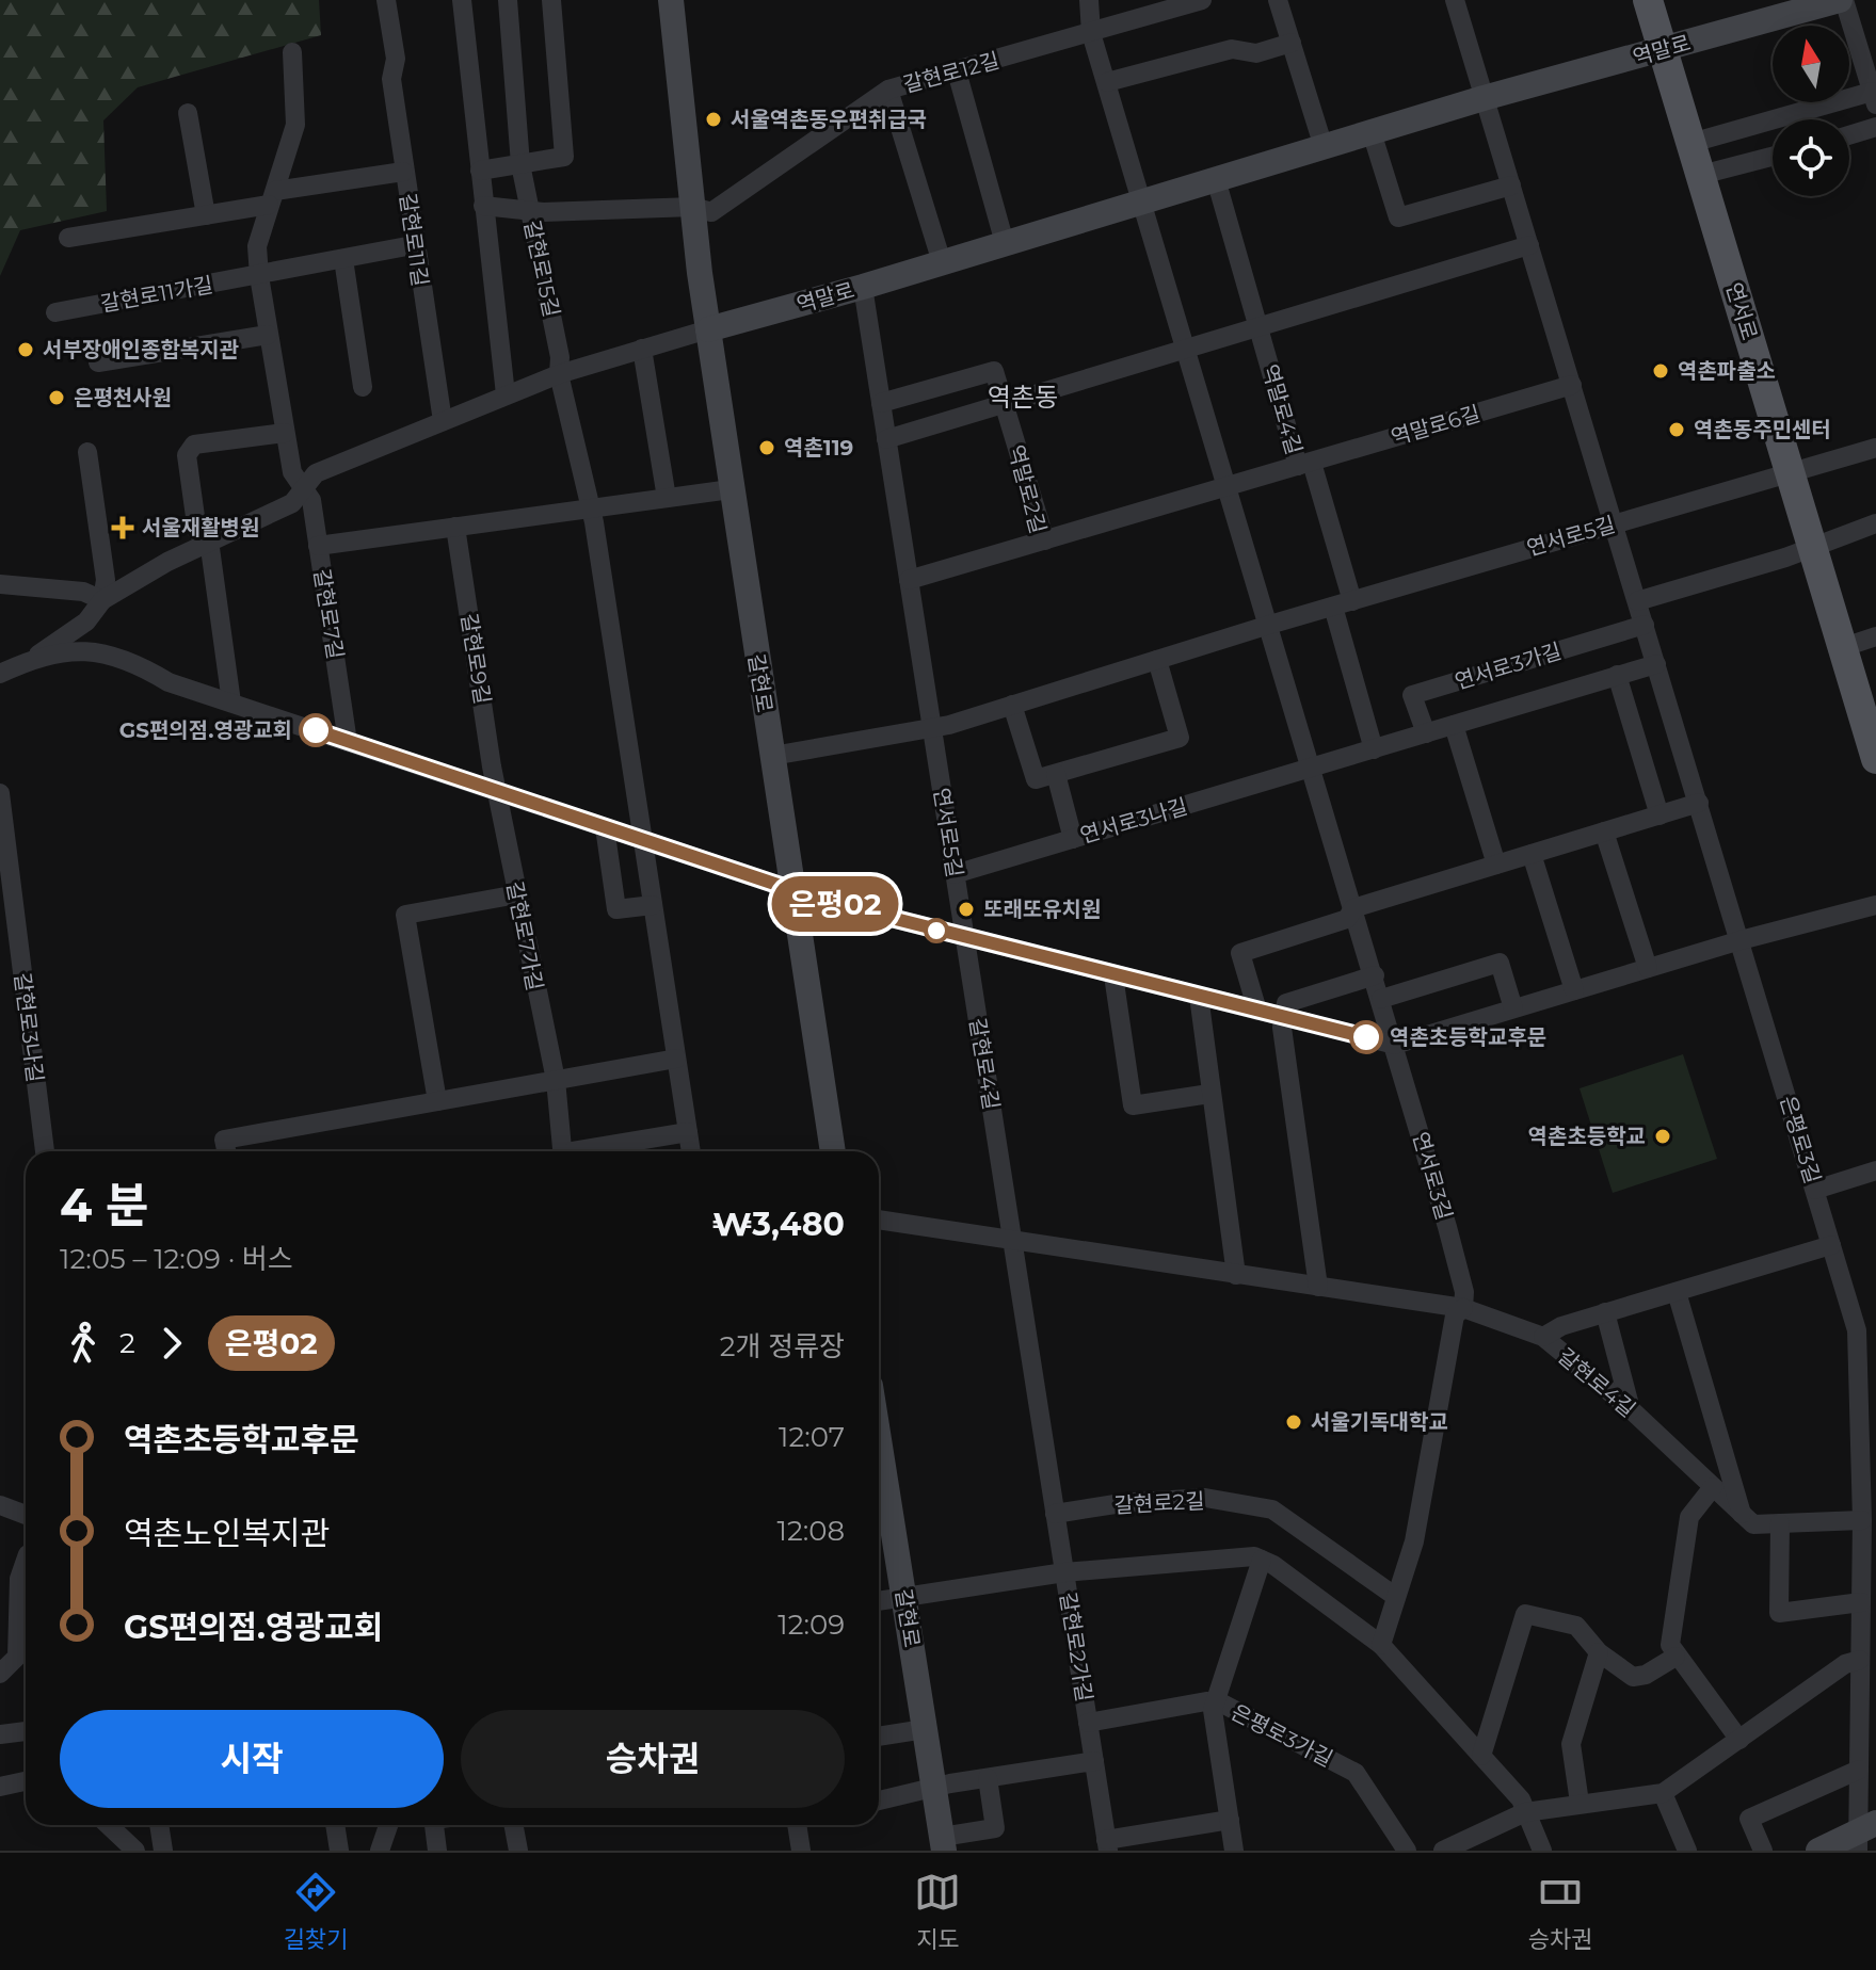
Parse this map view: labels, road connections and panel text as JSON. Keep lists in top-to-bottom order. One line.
{"streets":{"main road":["역말로","연서로","갈현로"],"street":["갈현로12길","갈현로11길","갈현로15길","갈현로11가길","역말로4길","역말로6길","역말로2길","연서로5길","갈현로7길","갈현로9길","연서로3가길","연서로3나길","갈현로7가길","갈현로3나길","갈현로4길","은평로3길","연서로3길","갈현로2길","갈현로2가길","은평로3가길"]},"crossings":[["역말로","연서로"],["역말로","역말로4길"],["역말로","갈현로"],["갈현로12길","갈현로"],["갈현로11길","갈현로11가길"],["연서로","연서로5길"],["역말로4길","역말로6길"],["역말로4길","역말로2길"],["연서로5길","갈현로"],["연서로5길","연서로3나길"],["연서로5길","갈현로4길"],["갈현로9길","갈현로7가길"],["연서로3가길","연서로3나길"],["갈현로4길","연서로3길"],["갈현로4길","갈현로2길"],["갈현로2가길","은평로3가길"]],"districts":["역촌동"],"places":{"other":["서울역촌동우편취급국","서부장애인종합복지관","역촌파출소","은평천사원","역촌동주민센터","역촌119","GS편의점.영광교회","또래또유치원","역촌초등학교후문","역촌초등학교","서울기독대학교"],"health":["서울재활병원"]},"lines":["bus line 은평02"],"north":"top","page":{"on_map":"은평02","heading":["4 분","12:05 – 12:09 · 버스","₩3,480"],"legs":["2","은평02","2개 정류장"],"list":[{"name":"역촌초등학교후문","value":"12:07"},{"name":"역촌노인복지관","value":"12:08"},{"name":"GS편의점.영광교회","value":"12:09"}],"buttons":["시작","승차권"],"tabs":["길찾기","지도","승차권"]}}
